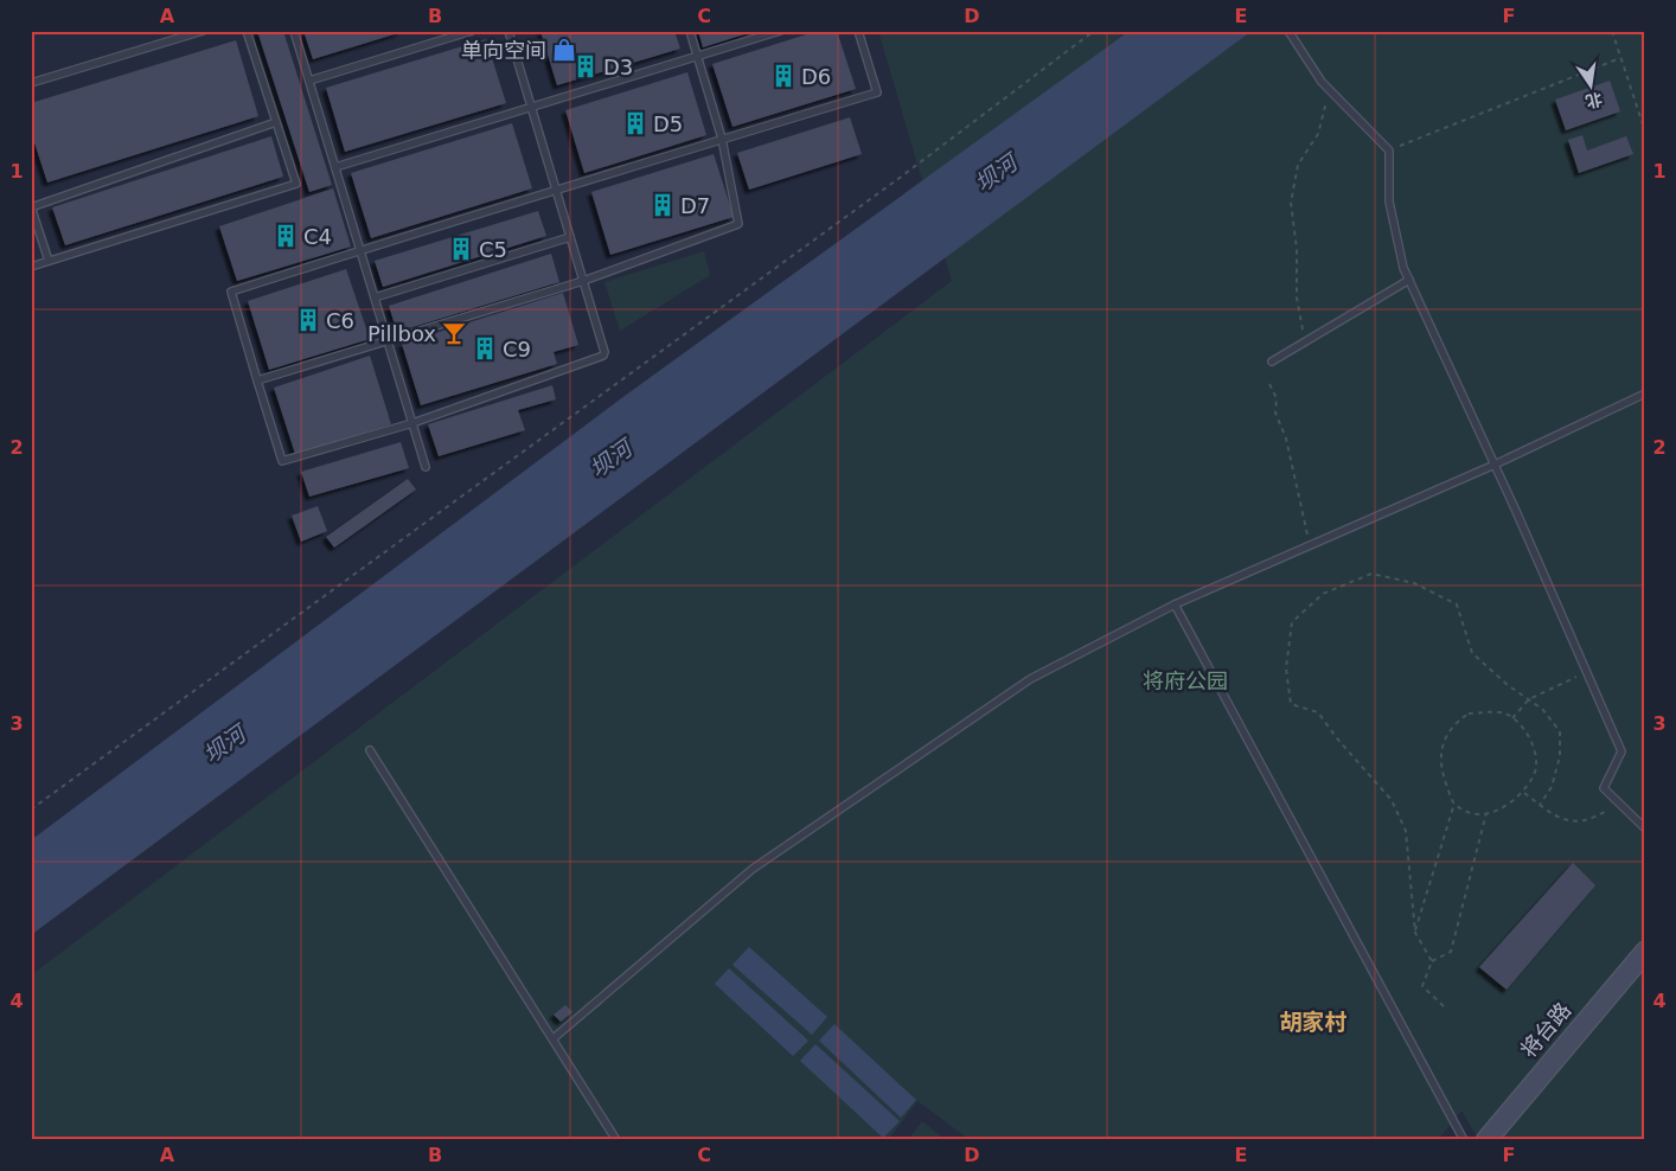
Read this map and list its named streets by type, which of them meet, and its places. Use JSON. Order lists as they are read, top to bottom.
{
  "streets": {
    "main road": ["将台路"]
  },
  "districts": ["胡家村"],
  "water": ["坝河"],
  "parks": ["将府公园"],
  "places": {
    "shop": ["单向空间"],
    "building": [
      "D3",
      "D6",
      "D5",
      "D7",
      "C4",
      "C5",
      "C6",
      "C9"
    ],
    "bar": ["Pillbox"]
  },
  "north": "bottom",
  "grid": {
    "columns": [
      "A",
      "B",
      "C",
      "D",
      "E",
      "F"
    ],
    "rows": [
      "1",
      "2",
      "3",
      "4"
    ]
  }
}
